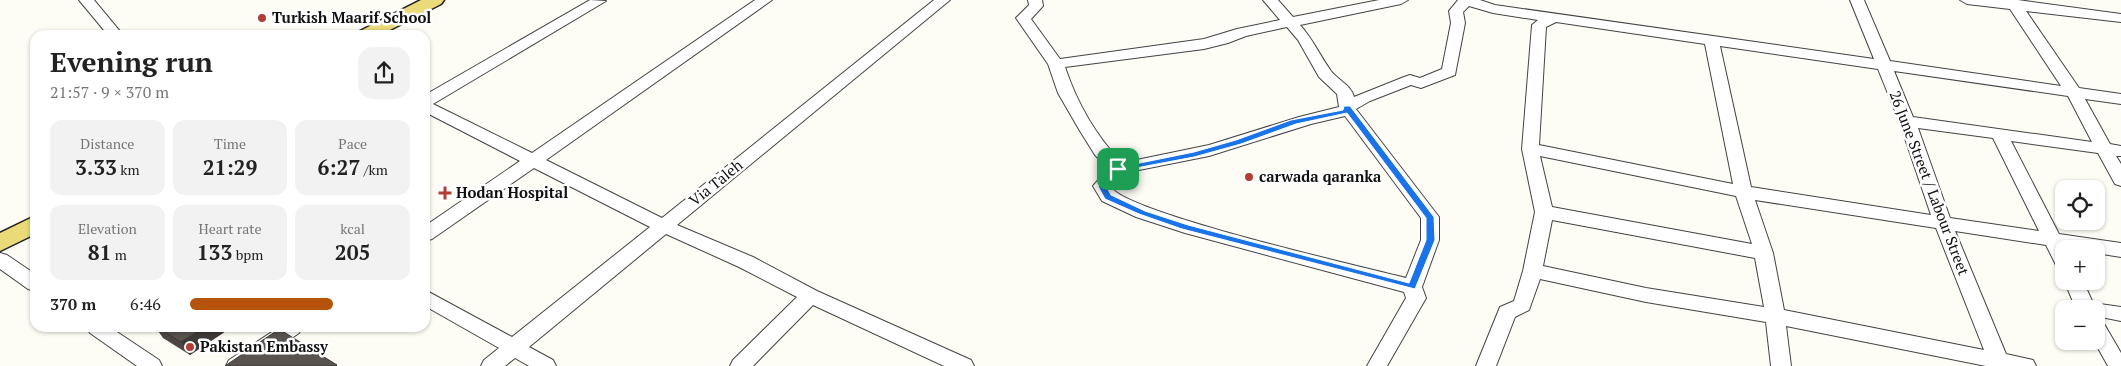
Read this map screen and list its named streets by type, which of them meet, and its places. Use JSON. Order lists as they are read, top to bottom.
{
  "streets": {
    "street": ["Via Taleh", "26 June Street / Labour Street"]
  },
  "places": {
    "other": ["Turkish Maarif School", "carwada qaranka", "Pakistan Embassy"],
    "health": ["Hodan Hospital"]
  },
  "page": {
    "heading": ["Evening run", "21:57 · 9 × 370 m"],
    "stats": [
      ["Distance", "3.33 km"],
      ["Time", "21:29"],
      ["Pace", "6:27 /km"],
      ["Elevation", "81 m"],
      ["Heart rate", "133 bpm"],
      ["kcal", "205"]
    ],
    "map_buttons": ["+", "−"],
    "list": [
      {
        "name": "370 m",
        "note": "6:46"
      }
    ]
  }
}
